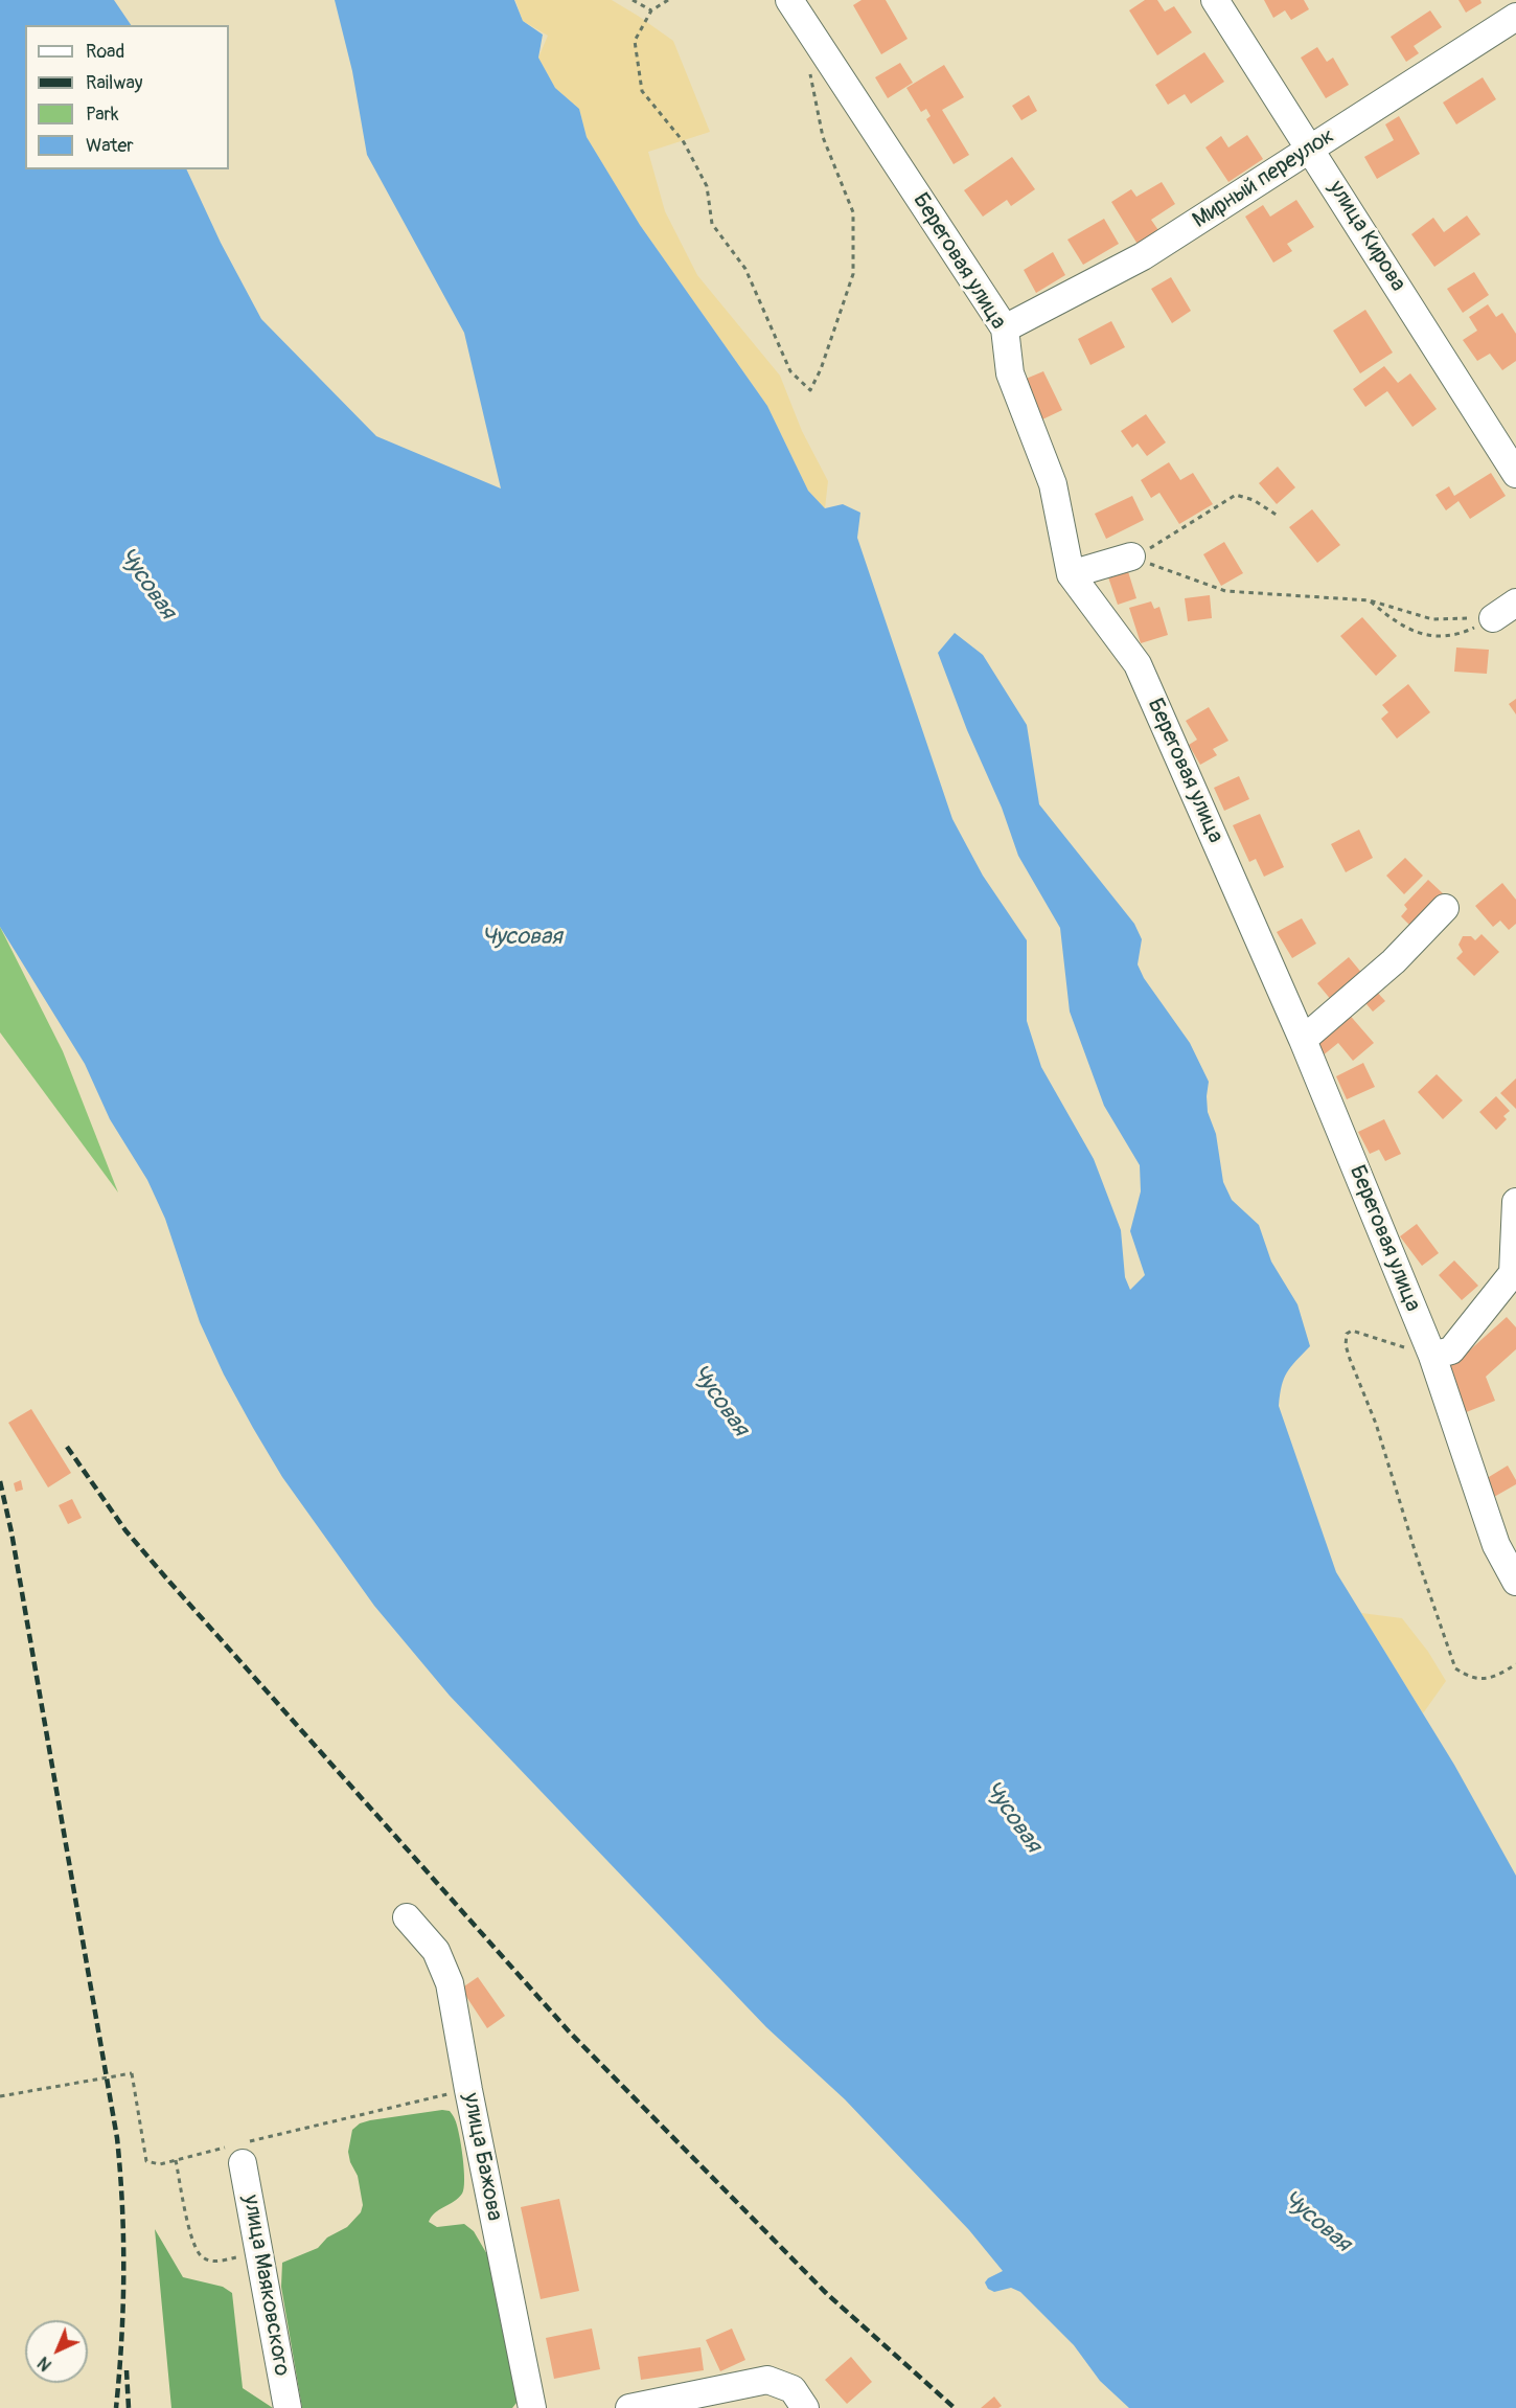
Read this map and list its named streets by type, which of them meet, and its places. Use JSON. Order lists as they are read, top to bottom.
{
  "streets": {
    "street": [
      "Мирный переулок",
      "улица Кирова",
      "Береговая улица",
      "улица Бажова",
      "улица Маяковского"
    ]
  },
  "crossings": [
    ["Мирный переулок", "улица Кирова"],
    ["Мирный переулок", "Береговая улица"]
  ],
  "water": ["Чусовая"],
  "legend": [
    "Road",
    "Railway",
    "Park",
    "Water"
  ],
  "north": "bottom left"
}
